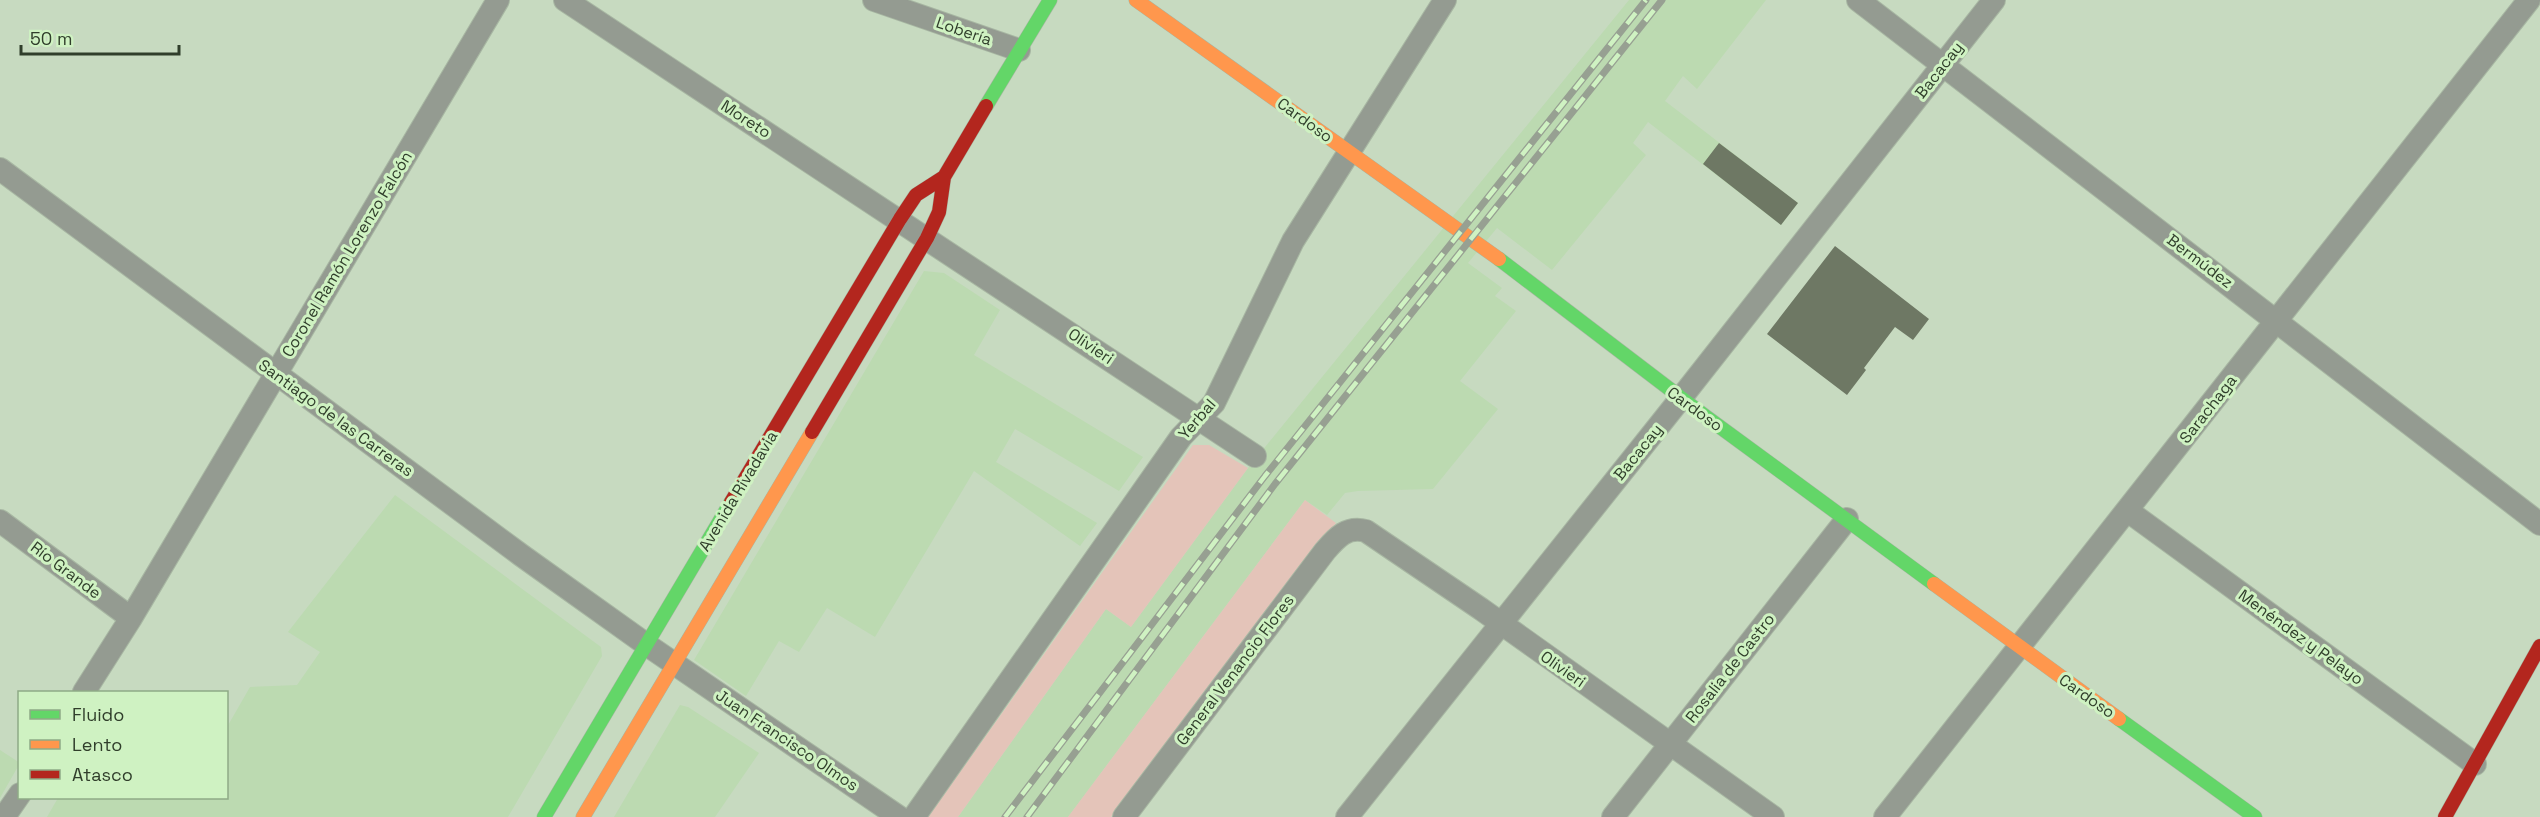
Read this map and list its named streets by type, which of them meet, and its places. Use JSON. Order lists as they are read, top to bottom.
{
  "streets": {
    "main road": ["Cardoso", "Avenida Rivadavia"],
    "street": [
      "Lobería",
      "Bacacay",
      "Moreto",
      "Coronel Ramón Lorenzo Falcón",
      "Bermúdez",
      "Olivieri",
      "Sarachaga",
      "Santiago de las Carreras",
      "Yerbal",
      "Río Grande",
      "Menéndez y Pelayo",
      "Rosalia de Castro",
      "General Venancio Flores",
      "Juan Francisco Olmos"
    ]
  },
  "crossings": [
    ["Lobería", "Avenida Rivadavia"],
    ["Bacacay", "Cardoso"],
    ["Bacacay", "Bermúdez"],
    ["Bacacay", "Olivieri"],
    ["Moreto", "Olivieri"],
    ["Moreto", "Avenida Rivadavia"],
    ["Cardoso", "Sarachaga"],
    ["Cardoso", "Yerbal"],
    ["Cardoso", "Rosalia de Castro"],
    ["Coronel Ramón Lorenzo Falcón", "Santiago de las Carreras"],
    ["Coronel Ramón Lorenzo Falcón", "Río Grande"],
    ["Bermúdez", "Sarachaga"],
    ["Olivieri", "Yerbal"],
    ["Olivieri", "Avenida Rivadavia"],
    ["Olivieri", "Rosalia de Castro"],
    ["Olivieri", "General Venancio Flores"],
    ["Sarachaga", "Menéndez y Pelayo"],
    ["Santiago de las Carreras", "Avenida Rivadavia"],
    ["Santiago de las Carreras", "Juan Francisco Olmos"],
    ["Avenida Rivadavia", "Juan Francisco Olmos"]
  ],
  "legend": ["Fluido", "Lento", "Atasco"],
  "scale_bar": "50 m"
}
